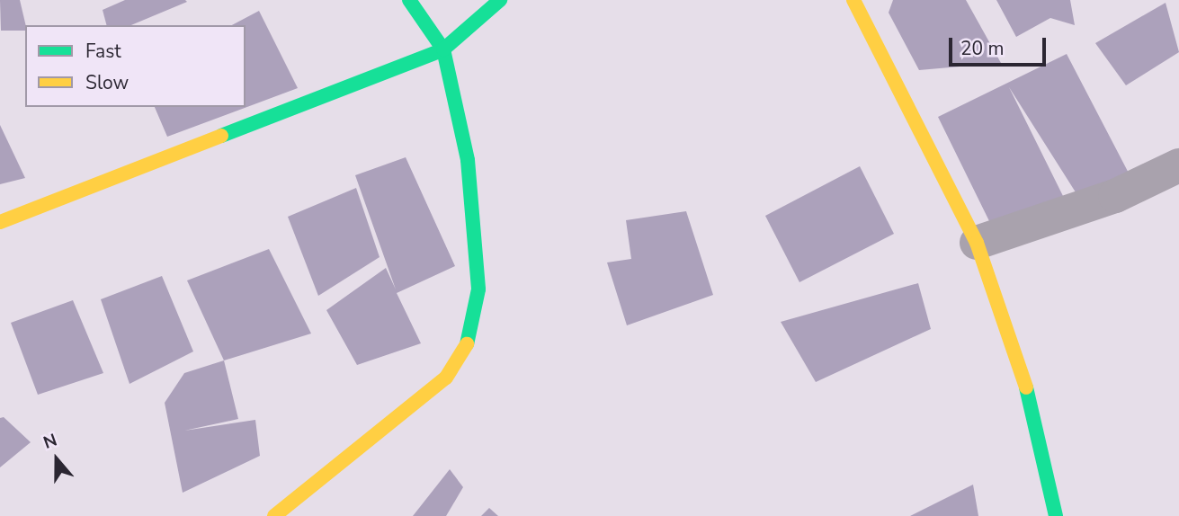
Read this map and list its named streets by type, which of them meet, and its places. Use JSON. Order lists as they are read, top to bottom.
{
  "legend": ["Fast", "Slow"],
  "scale_bar": "20 m",
  "north": "top"
}
